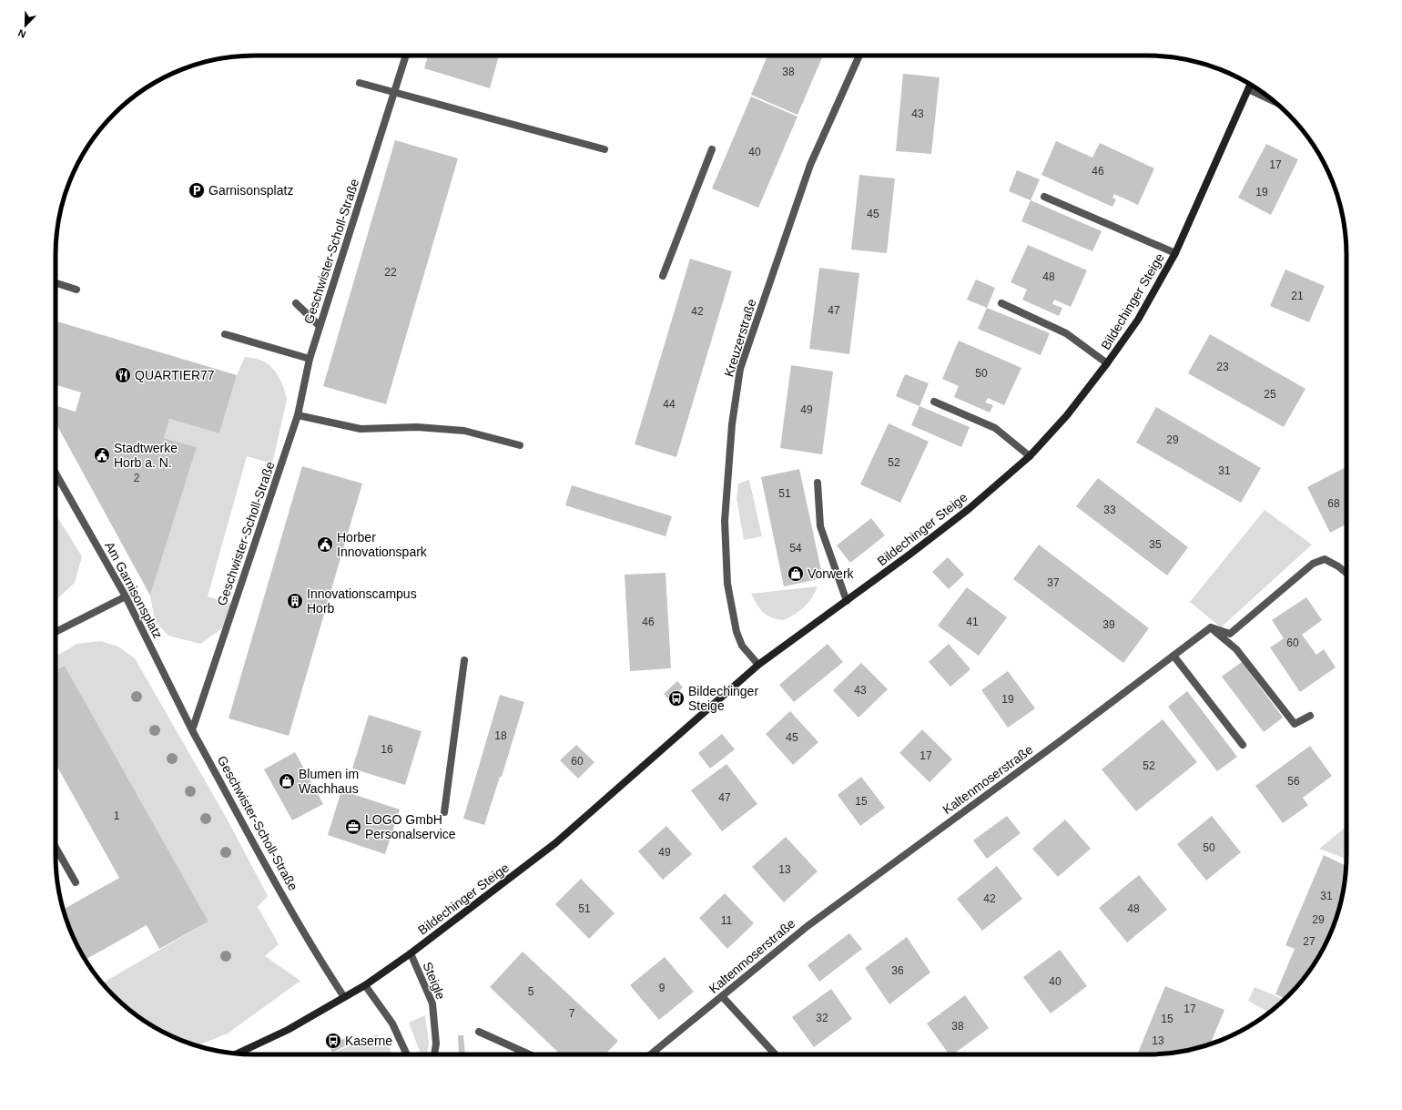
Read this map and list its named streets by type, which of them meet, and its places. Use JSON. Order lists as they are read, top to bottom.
{
  "streets": {
    "street": [
      "Geschwister-Scholl-Straße",
      "Bildechinger Steige",
      "Kreuzerstraße",
      "Am Garnisonsplatz",
      "Kaltenmoserstraße",
      "Steigle"
    ]
  },
  "crossings": [
    ["Geschwister-Scholl-Straße", "Bildechinger Steige"],
    ["Geschwister-Scholl-Straße", "Am Garnisonsplatz"],
    ["Bildechinger Steige", "Kreuzerstraße"],
    ["Bildechinger Steige", "Steigle"]
  ],
  "places": {
    "parking": ["Garnisonsplatz"],
    "restaurant": ["QUARTIER77"],
    "public building": ["Stadtwerke Horb a. N.", "Horber Innovationspark"],
    "shop": ["Vorwerk", "Blumen im Wachhaus"],
    "building": ["Innovationscampus Horb"],
    "bus stop": ["Bildechinger Steige", "Kaserne"],
    "office": ["LOGO GmbH Personalservice"]
  },
  "house_numbers": [
    "38",
    "43",
    "40",
    "17",
    "46",
    "19",
    "45",
    "22",
    "48",
    "21",
    "47",
    "42",
    "23",
    "50",
    "25",
    "44",
    "49",
    "29",
    "52",
    "31",
    "2",
    "51",
    "68",
    "33",
    "35",
    "54",
    "37",
    "46",
    "41",
    "39",
    "60",
    "43",
    "19",
    "18",
    "45",
    "16",
    "17",
    "60",
    "52",
    "56",
    "47",
    "15",
    "1",
    "50",
    "49",
    "13",
    "31",
    "42",
    "51",
    "48",
    "29",
    "11",
    "27",
    "36",
    "40",
    "9",
    "5",
    "17",
    "7",
    "32",
    "15",
    "38",
    "13"
  ],
  "north": "bottom left"
}
